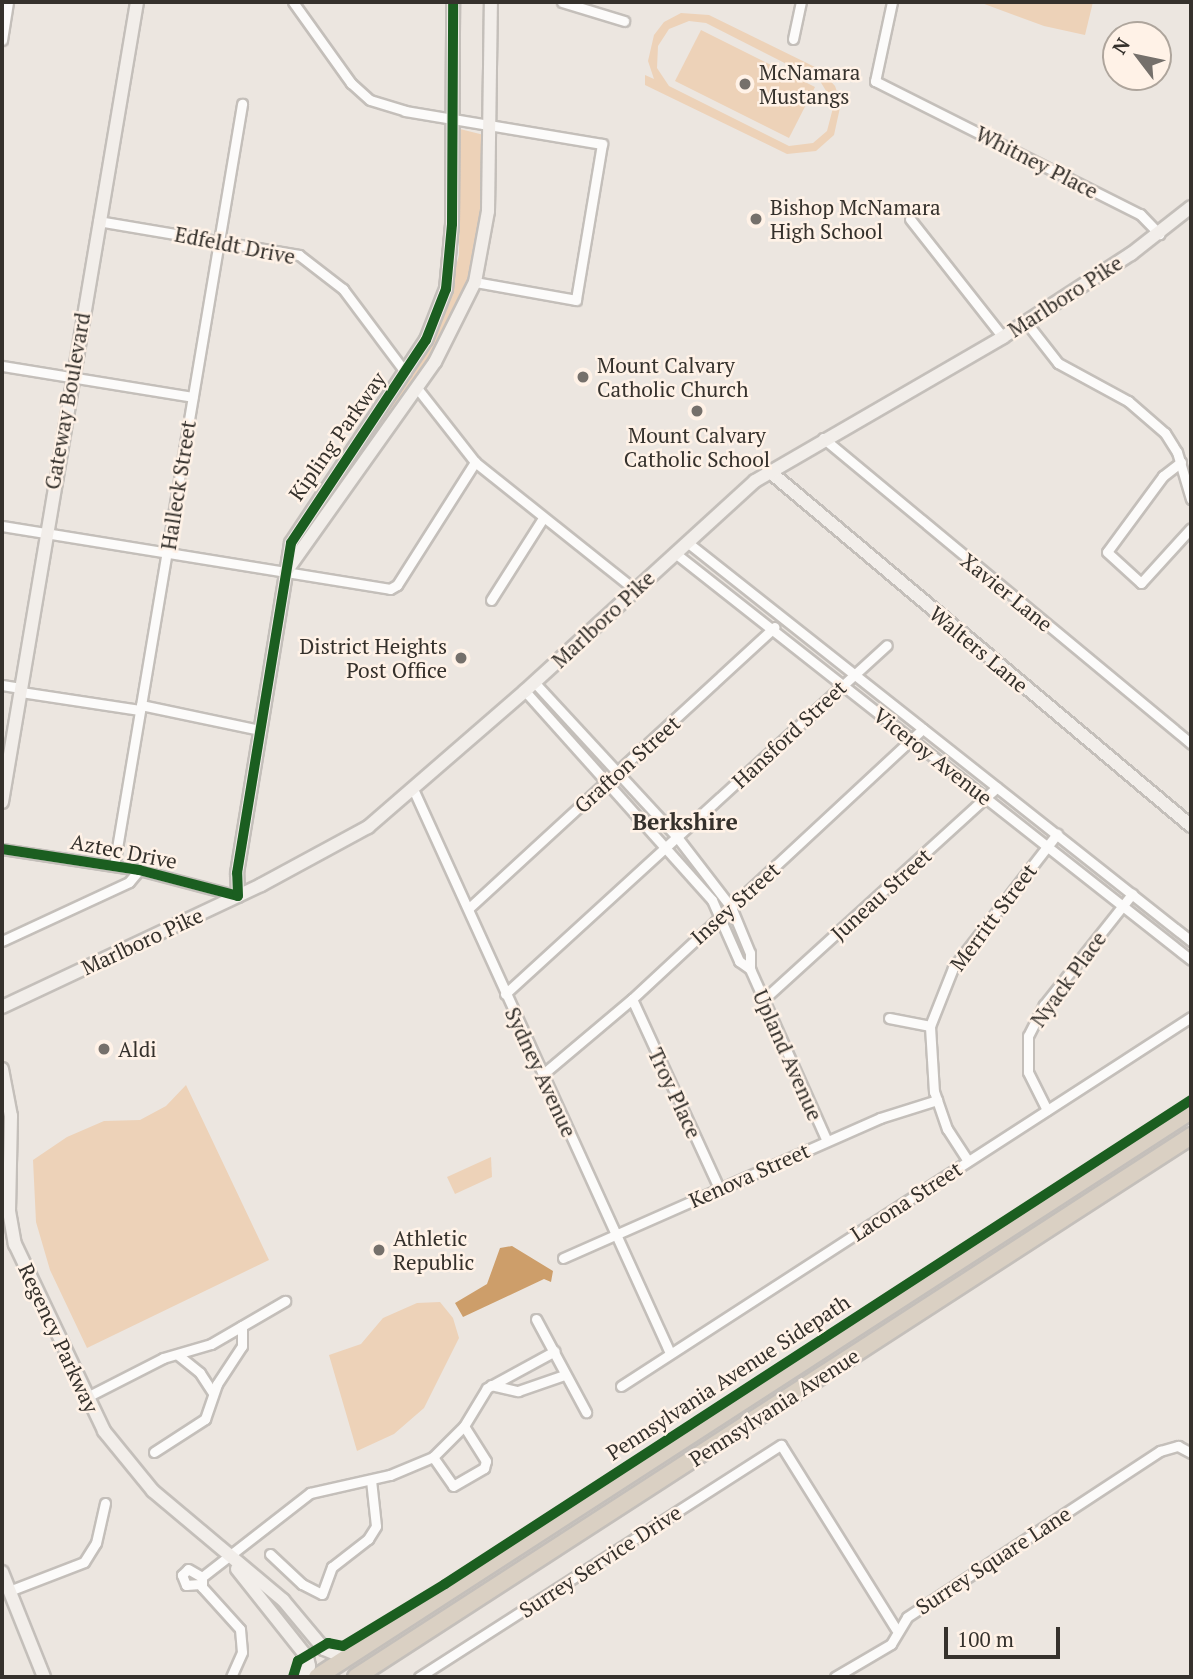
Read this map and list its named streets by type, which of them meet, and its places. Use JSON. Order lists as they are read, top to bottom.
{
  "streets": {
    "highway": ["Pennsylvania Avenue"],
    "street": [
      "Whitney Place",
      "Edfeldt Drive",
      "Marlboro Pike",
      "Gateway Boulevard",
      "Kipling Parkway",
      "Halleck Street",
      "Xavier Lane",
      "Walters Lane",
      "Hansford Street",
      "Viceroy Avenue",
      "Grafton Street",
      "Aztec Drive",
      "Juneau Street",
      "Insey Street",
      "Merritt Street",
      "Nyack Place",
      "Upland Avenue",
      "Sydney Avenue",
      "Troy Place",
      "Kenova Street",
      "Lacona Street",
      "Regency Parkway",
      "Surrey Square Lane",
      "Surrey Service Drive"
    ],
    "cycle path": ["Pennsylvania Avenue Sidepath"]
  },
  "crossings": [
    ["Whitney Place", "Marlboro Pike"],
    ["Edfeldt Drive", "Gateway Boulevard"],
    ["Edfeldt Drive", "Kipling Parkway"],
    ["Edfeldt Drive", "Halleck Street"],
    ["Marlboro Pike", "Kipling Parkway"],
    ["Marlboro Pike", "Xavier Lane"],
    ["Marlboro Pike", "Walters Lane"],
    ["Marlboro Pike", "Viceroy Avenue"],
    ["Marlboro Pike", "Aztec Drive"],
    ["Marlboro Pike", "Upland Avenue"],
    ["Marlboro Pike", "Sydney Avenue"],
    ["Kipling Parkway", "Aztec Drive"],
    ["Halleck Street", "Aztec Drive"],
    ["Hansford Street", "Viceroy Avenue"],
    ["Hansford Street", "Upland Avenue"],
    ["Hansford Street", "Sydney Avenue"],
    ["Viceroy Avenue", "Grafton Street"],
    ["Viceroy Avenue", "Juneau Street"],
    ["Viceroy Avenue", "Insey Street"],
    ["Viceroy Avenue", "Merritt Street"],
    ["Viceroy Avenue", "Nyack Place"],
    ["Grafton Street", "Upland Avenue"],
    ["Grafton Street", "Sydney Avenue"],
    ["Juneau Street", "Upland Avenue"],
    ["Insey Street", "Upland Avenue"],
    ["Insey Street", "Sydney Avenue"],
    ["Insey Street", "Troy Place"],
    ["Merritt Street", "Kenova Street"],
    ["Merritt Street", "Lacona Street"],
    ["Nyack Place", "Lacona Street"],
    ["Upland Avenue", "Kenova Street"],
    ["Sydney Avenue", "Kenova Street"],
    ["Sydney Avenue", "Lacona Street"],
    ["Troy Place", "Kenova Street"],
    ["Regency Parkway", "Pennsylvania Avenue"],
    ["Surrey Square Lane", "Surrey Service Drive"]
  ],
  "districts": ["Berkshire"],
  "places": [
    "McNamara Mustangs",
    "Bishop McNamara High School",
    "Mount Calvary Catholic Church",
    "Mount Calvary Catholic School",
    "District Heights Post Office",
    "Aldi",
    "Athletic Republic"
  ],
  "scale_bar": "100 m",
  "north": "top left"
}
